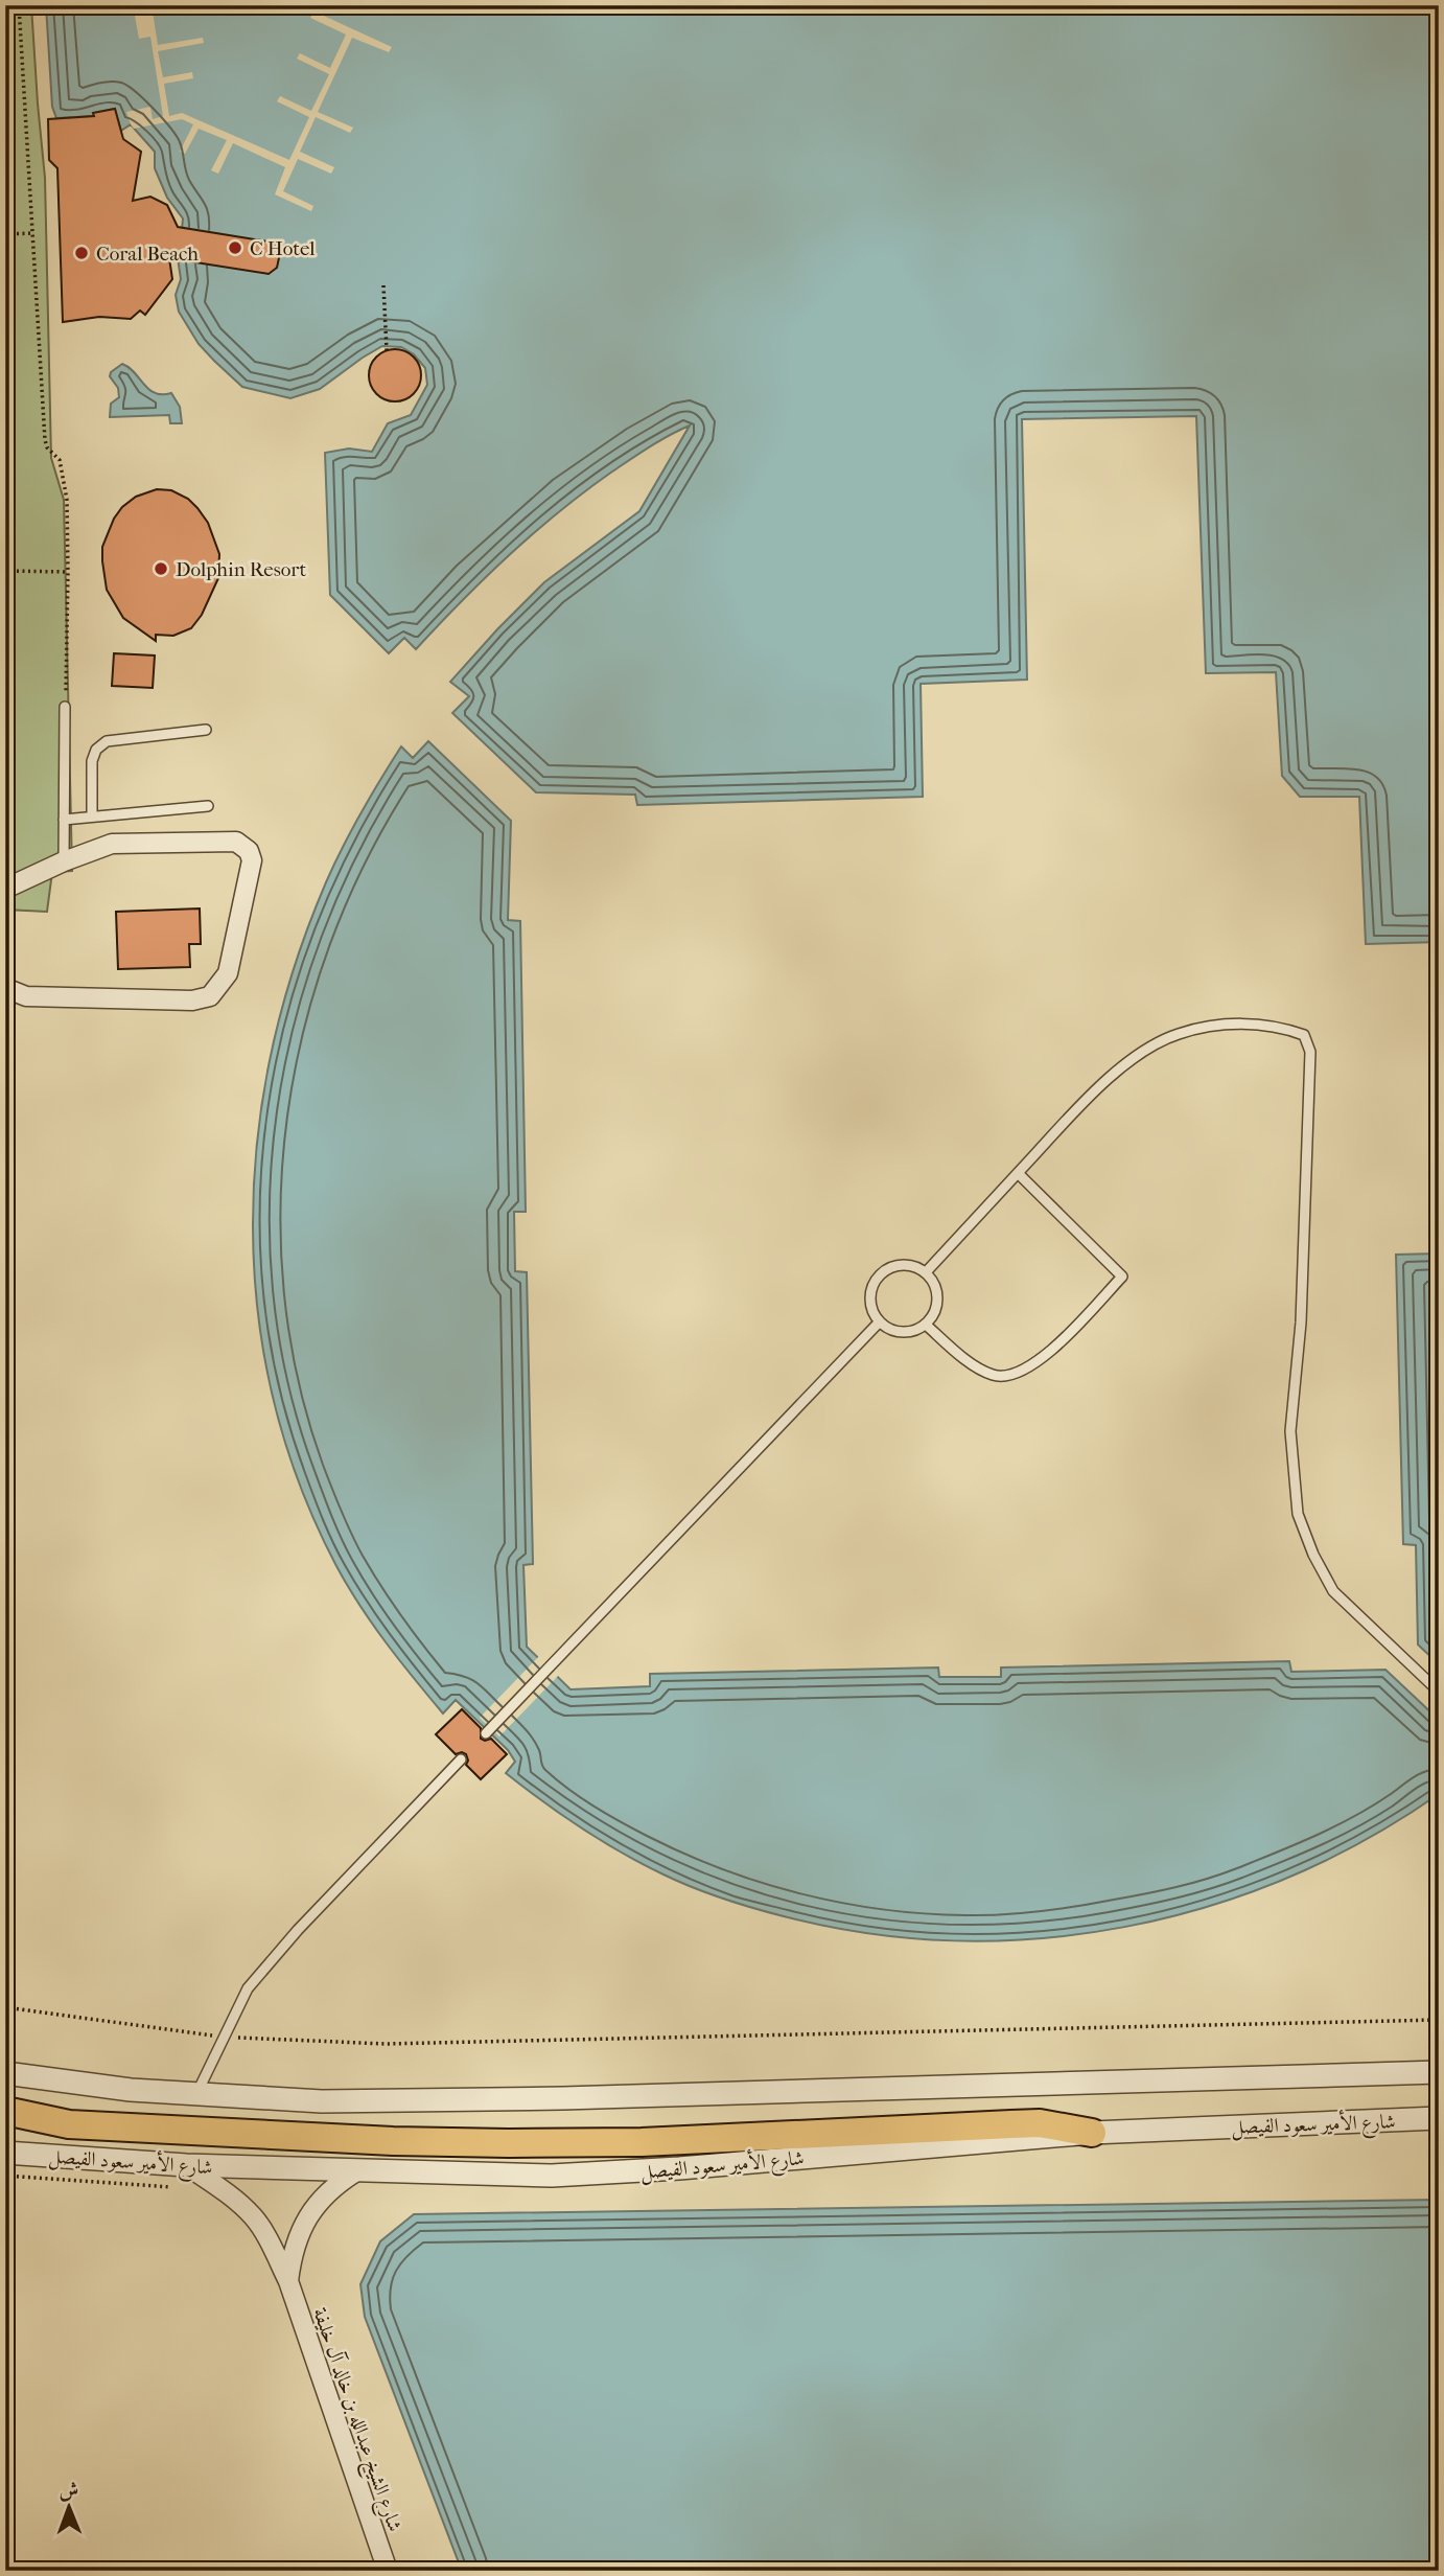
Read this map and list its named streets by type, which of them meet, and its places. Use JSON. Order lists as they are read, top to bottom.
{
  "streets": {
    "street": ["شارع الأمير سعود الفيصل", "شارع الشيخ عبدالله بن خالد آل خليفة"]
  },
  "crossings": [
    ["شارع الأمير سعود الفيصل", "شارع الشيخ عبدالله بن خالد آل خليفة"]
  ],
  "places": ["C Hotel", "Coral Beach", "Dolphin Resort"],
  "north": "top"
}
